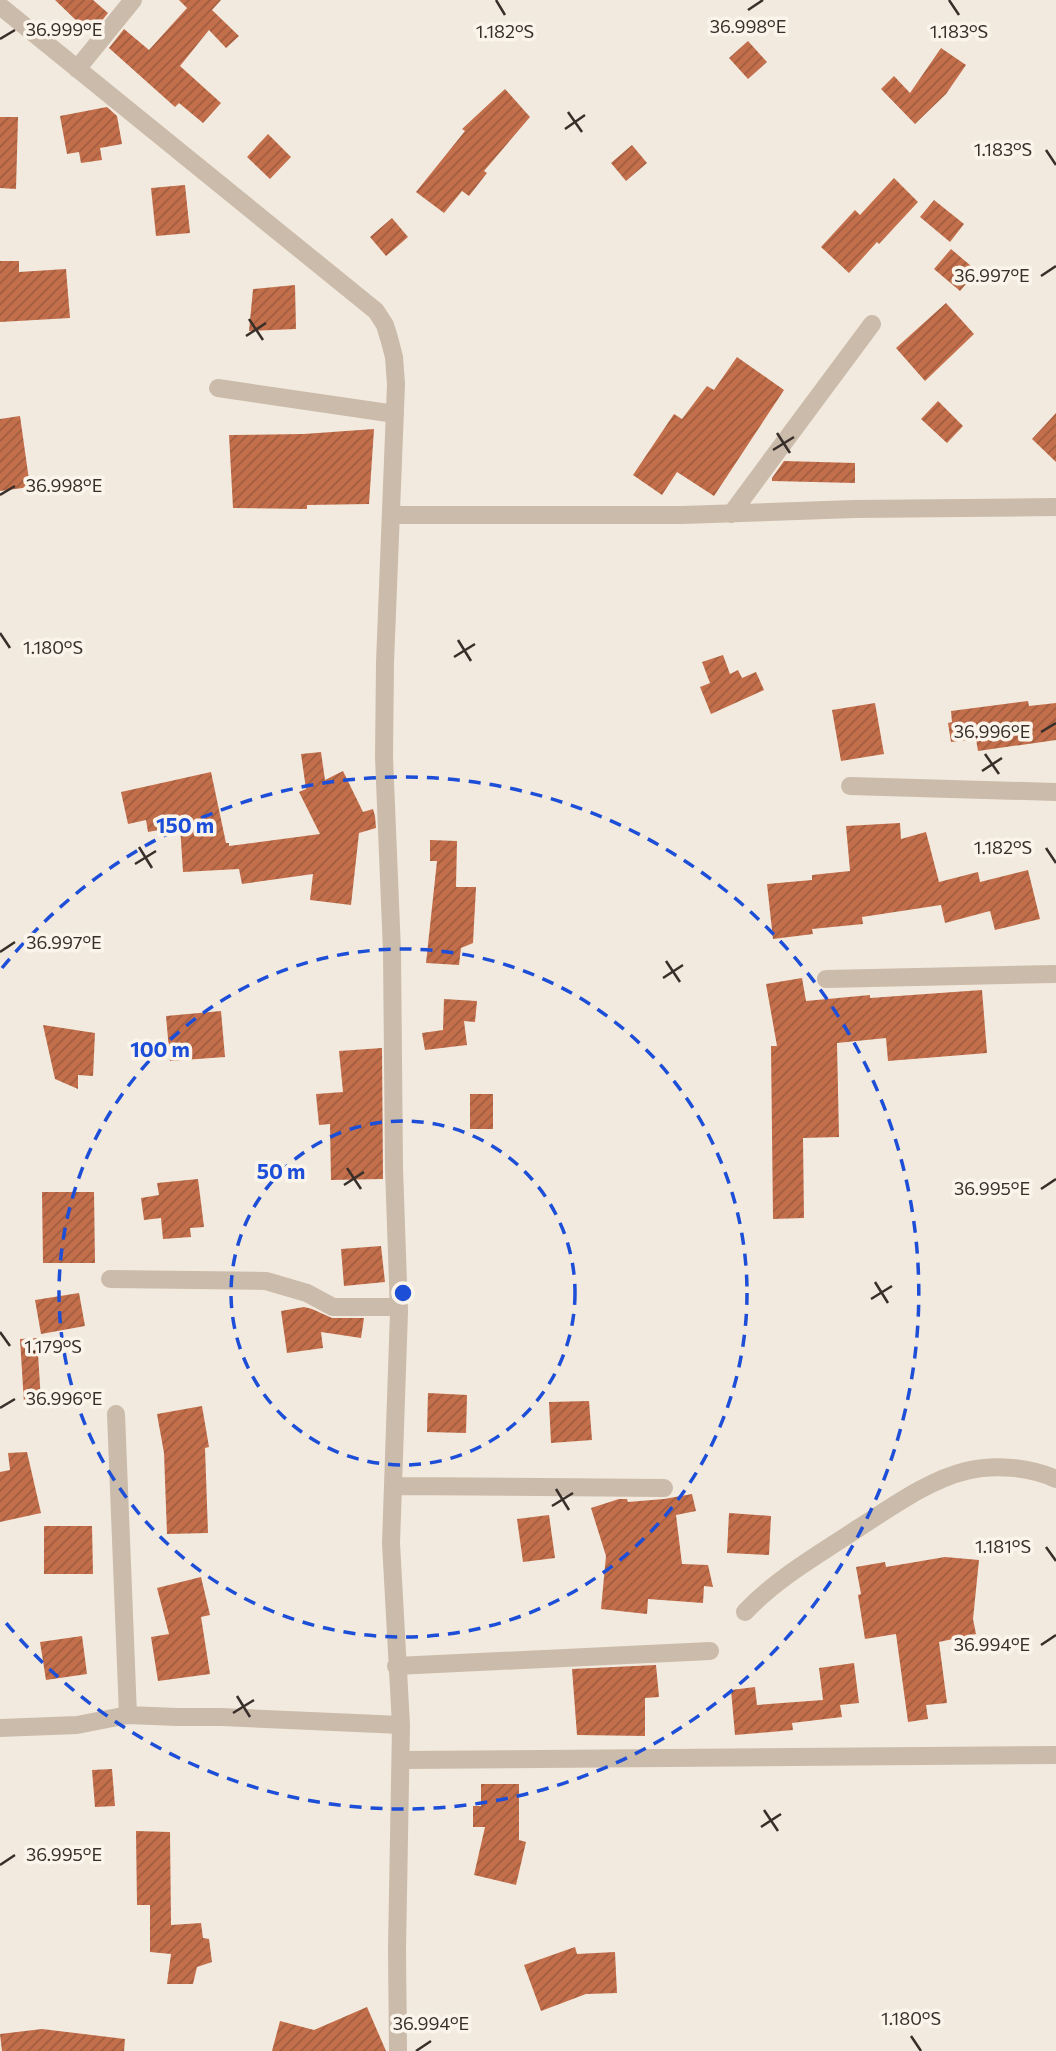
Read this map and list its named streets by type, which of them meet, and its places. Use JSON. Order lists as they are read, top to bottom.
{
  "coordinates": [
    "36.998°E",
    "36.999°E",
    "1.182°S",
    "1.183°S",
    "36.997°E",
    "1.180°S",
    "36.996°E",
    "36.995°E",
    "1.179°S",
    "1.181°S",
    "36.994°E"
  ],
  "rings": ["150 m", "100 m", "50 m"]
}
